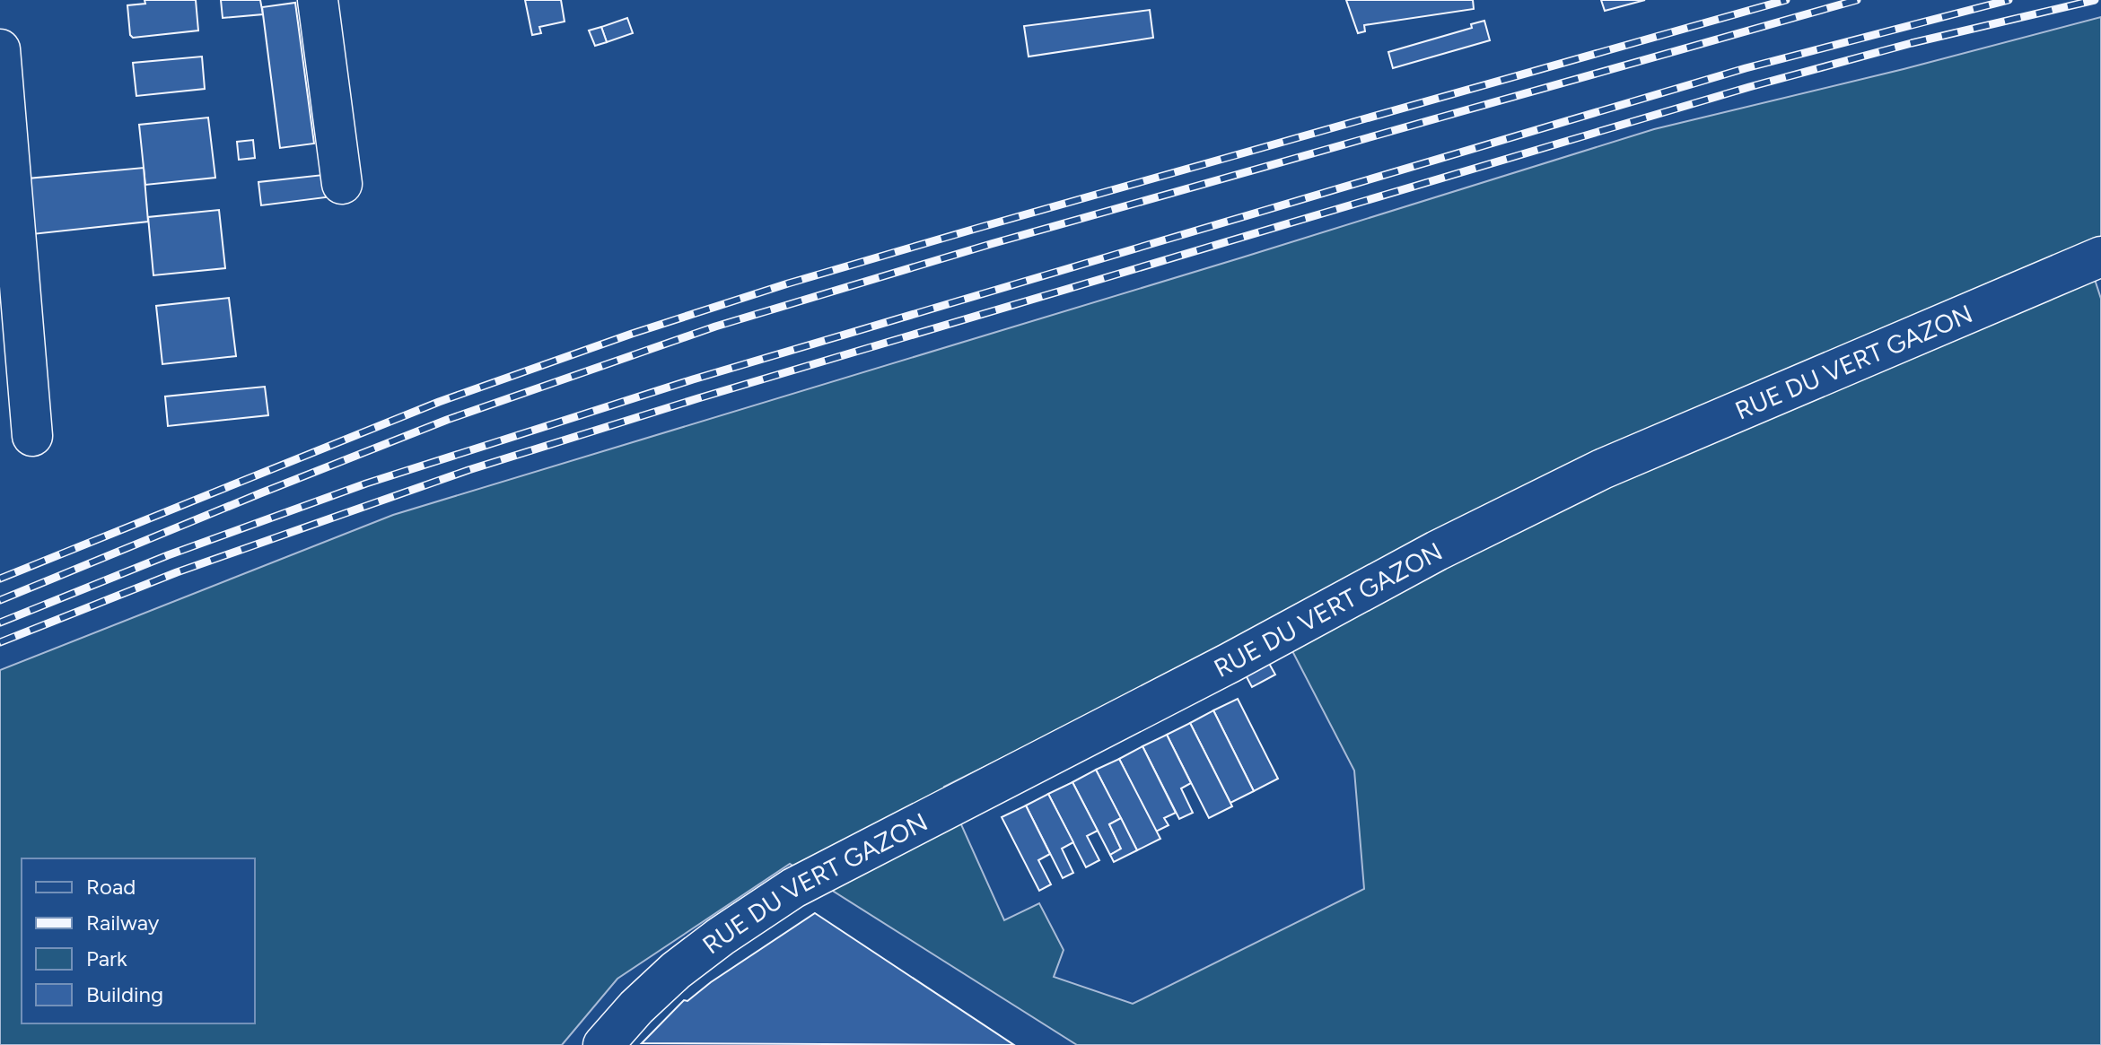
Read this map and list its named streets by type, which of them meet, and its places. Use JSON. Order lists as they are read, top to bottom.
{
  "streets": {
    "street": ["RUE DU VERT GAZON"]
  },
  "legend": [
    "Road",
    "Railway",
    "Park",
    "Building"
  ]
}
